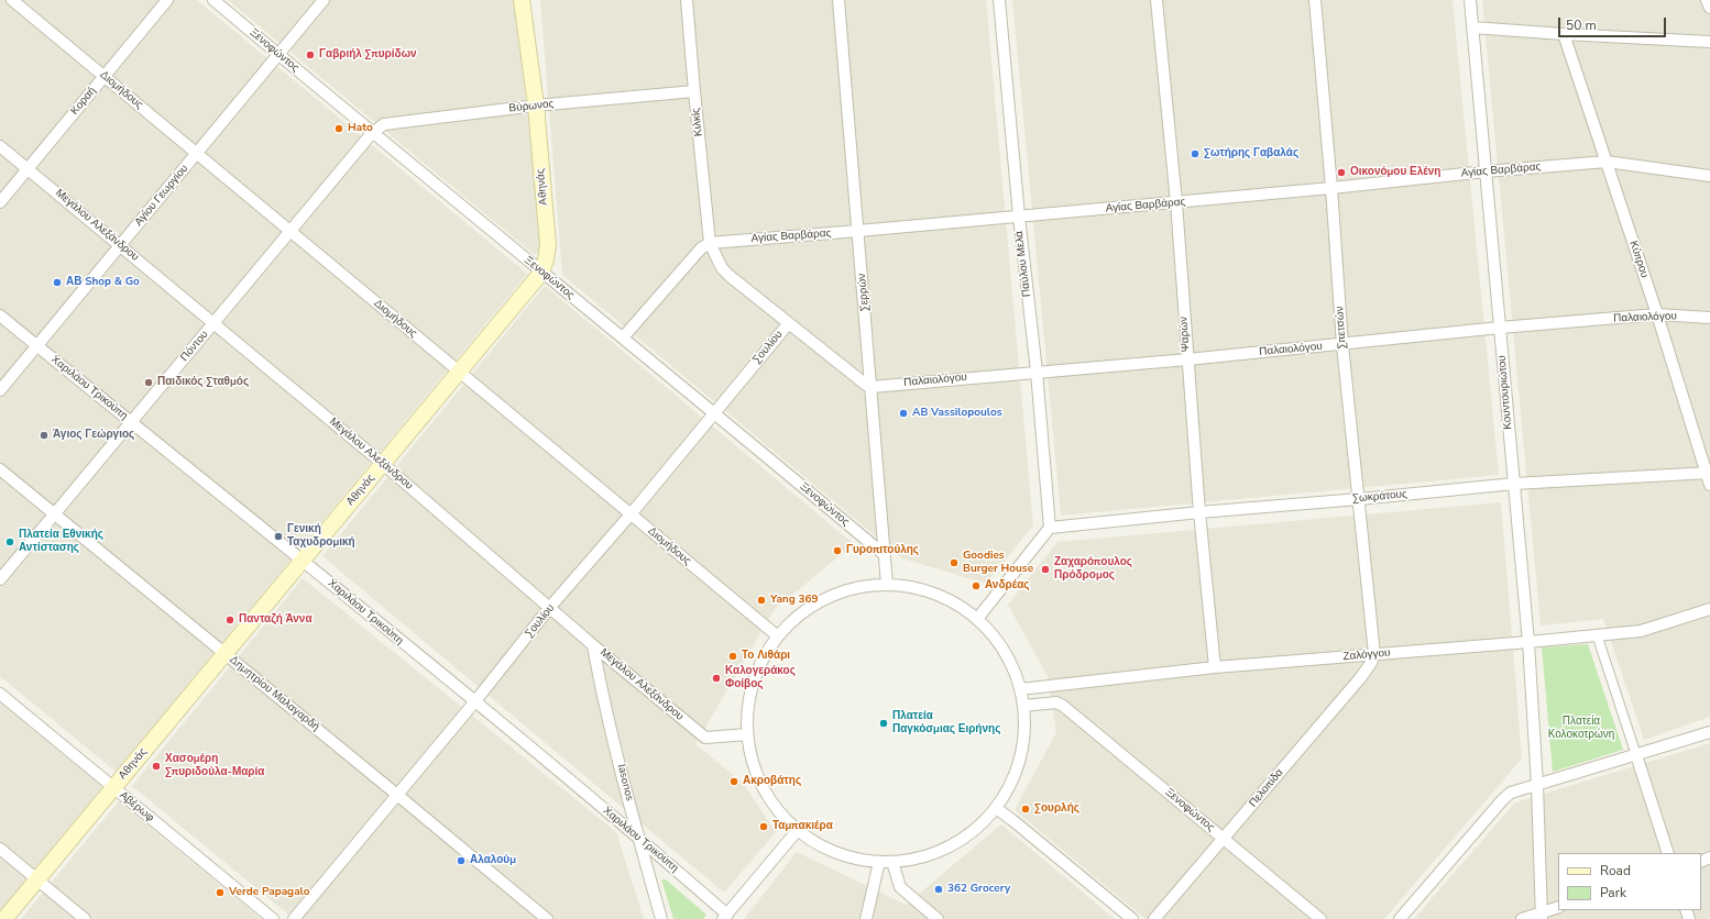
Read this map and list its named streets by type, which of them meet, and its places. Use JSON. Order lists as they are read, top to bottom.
{
  "streets": {
    "main road": ["Αθηνάς"],
    "street": [
      "Ξενοφώντος",
      "Διομήδους",
      "Κοραή",
      "Βύρωνος",
      "Κιλκίς",
      "Αγίας Βαρβάρας",
      "Αγίου Γεωργίου",
      "Μεγάλου Αλεξάνδρου",
      "Κύπρου",
      "Παύλου Μελά",
      "Σερρών",
      "Παλαιολόγου",
      "Σπετσών",
      "Ψαρών",
      "Πόντου",
      "Σουλίου",
      "Χαριλάου Τρικούπη",
      "Κουντουριώτου",
      "Σωκράτους",
      "Ζαλόγγου",
      "Δημητρίου Μαλαγαρδή",
      "Iasonos",
      "Πελοπίδα",
      "Αβέρωφ"
    ]
  },
  "crossings": [
    ["Ξενοφώντος", "Βύρωνος"],
    ["Ξενοφώντος", "Αθηνάς"],
    ["Ξενοφώντος", "Αγίου Γεωργίου"],
    ["Ξενοφώντος", "Σερρών"],
    ["Ξενοφώντος", "Πόντου"],
    ["Ξενοφώντος", "Σουλίου"],
    ["Ξενοφώντος", "Πελοπίδα"],
    ["Διομήδους", "Κοραή"],
    ["Διομήδους", "Αθηνάς"],
    ["Διομήδους", "Αγίου Γεωργίου"],
    ["Διομήδους", "Πόντου"],
    ["Διομήδους", "Σουλίου"],
    ["Κοραή", "Μεγάλου Αλεξάνδρου"],
    ["Βύρωνος", "Κιλκίς"],
    ["Βύρωνος", "Αθηνάς"],
    ["Βύρωνος", "Πόντου"],
    ["Κιλκίς", "Αγίας Βαρβάρας"],
    ["Κιλκίς", "Σερρών"],
    ["Κιλκίς", "Παλαιολόγου"],
    ["Κιλκίς", "Σουλίου"],
    ["Αγίας Βαρβάρας", "Κύπρου"],
    ["Αγίας Βαρβάρας", "Παύλου Μελά"],
    ["Αγίας Βαρβάρας", "Σερρών"],
    ["Αγίας Βαρβάρας", "Σπετσών"],
    ["Αγίας Βαρβάρας", "Ψαρών"],
    ["Αγίας Βαρβάρας", "Κουντουριώτου"],
    ["Αθηνάς", "Μεγάλου Αλεξάνδρου"],
    ["Αθηνάς", "Χαριλάου Τρικούπη"],
    ["Αθηνάς", "Δημητρίου Μαλαγαρδή"],
    ["Αθηνάς", "Αβέρωφ"],
    ["Αγίου Γεωργίου", "Μεγάλου Αλεξάνδρου"],
    ["Αγίου Γεωργίου", "Χαριλάου Τρικούπη"],
    ["Μεγάλου Αλεξάνδρου", "Πόντου"],
    ["Μεγάλου Αλεξάνδρου", "Σουλίου"],
    ["Μεγάλου Αλεξάνδρου", "Iasonos"],
    ["Κύπρου", "Παλαιολόγου"],
    ["Κύπρου", "Σωκράτους"],
    ["Παύλου Μελά", "Παλαιολόγου"],
    ["Παύλου Μελά", "Σωκράτους"],
    ["Σερρών", "Παλαιολόγου"],
    ["Παλαιολόγου", "Σπετσών"],
    ["Παλαιολόγου", "Ψαρών"],
    ["Παλαιολόγου", "Κουντουριώτου"],
    ["Σπετσών", "Σωκράτους"],
    ["Σπετσών", "Ζαλόγγου"],
    ["Σπετσών", "Πελοπίδα"],
    ["Ψαρών", "Σωκράτους"],
    ["Ψαρών", "Ζαλόγγου"],
    ["Πόντου", "Χαριλάου Τρικούπη"],
    ["Πόντου", "Δημητρίου Μαλαγαρδή"],
    ["Σουλίου", "Χαριλάου Τρικούπη"],
    ["Σουλίου", "Δημητρίου Μαλαγαρδή"],
    ["Χαριλάου Τρικούπη", "Iasonos"],
    ["Κουντουριώτου", "Σωκράτους"],
    ["Κουντουριώτου", "Ζαλόγγου"],
    ["Ζαλόγγου", "Πελοπίδα"]
  ],
  "parks": ["Πλατεία Κολοκοτρώνη"],
  "places": [
    "Γαβριήλ Σπυρίδων",
    "Hato",
    "Σωτήρης Γαβαλάς",
    "Οικονόμου Ελένη",
    "ΑΒ Shop & Go",
    "Παιδικός Σταθμός",
    "AB Vassilopoulos",
    "Άγιος Γεώργιος",
    "Γενική Ταχυδρομική",
    "Πλατεία Εθνικής Αντίστασης",
    "Γυροπιτούλης",
    "Goodies Burger House",
    "Ζαχαρόπουλος Πρόδρομος",
    "Ανδρέας",
    "Yang 369",
    "Πανταζή Άννα",
    "Το Λιθάρι",
    "Καλογεράκος Φοίβος",
    "Πλατεία Παγκόσμιας Ειρήνης",
    "Χασομέρη Σπυριδούλα-Μαρία",
    "Ακροβάτης",
    "Σουρλής",
    "Ταμπακιέρα",
    "Αλαλούμ",
    "362 Grocery",
    "Verde Papagalo"
  ],
  "legend": ["Road", "Park"],
  "scale_bar": "50 m"
}
